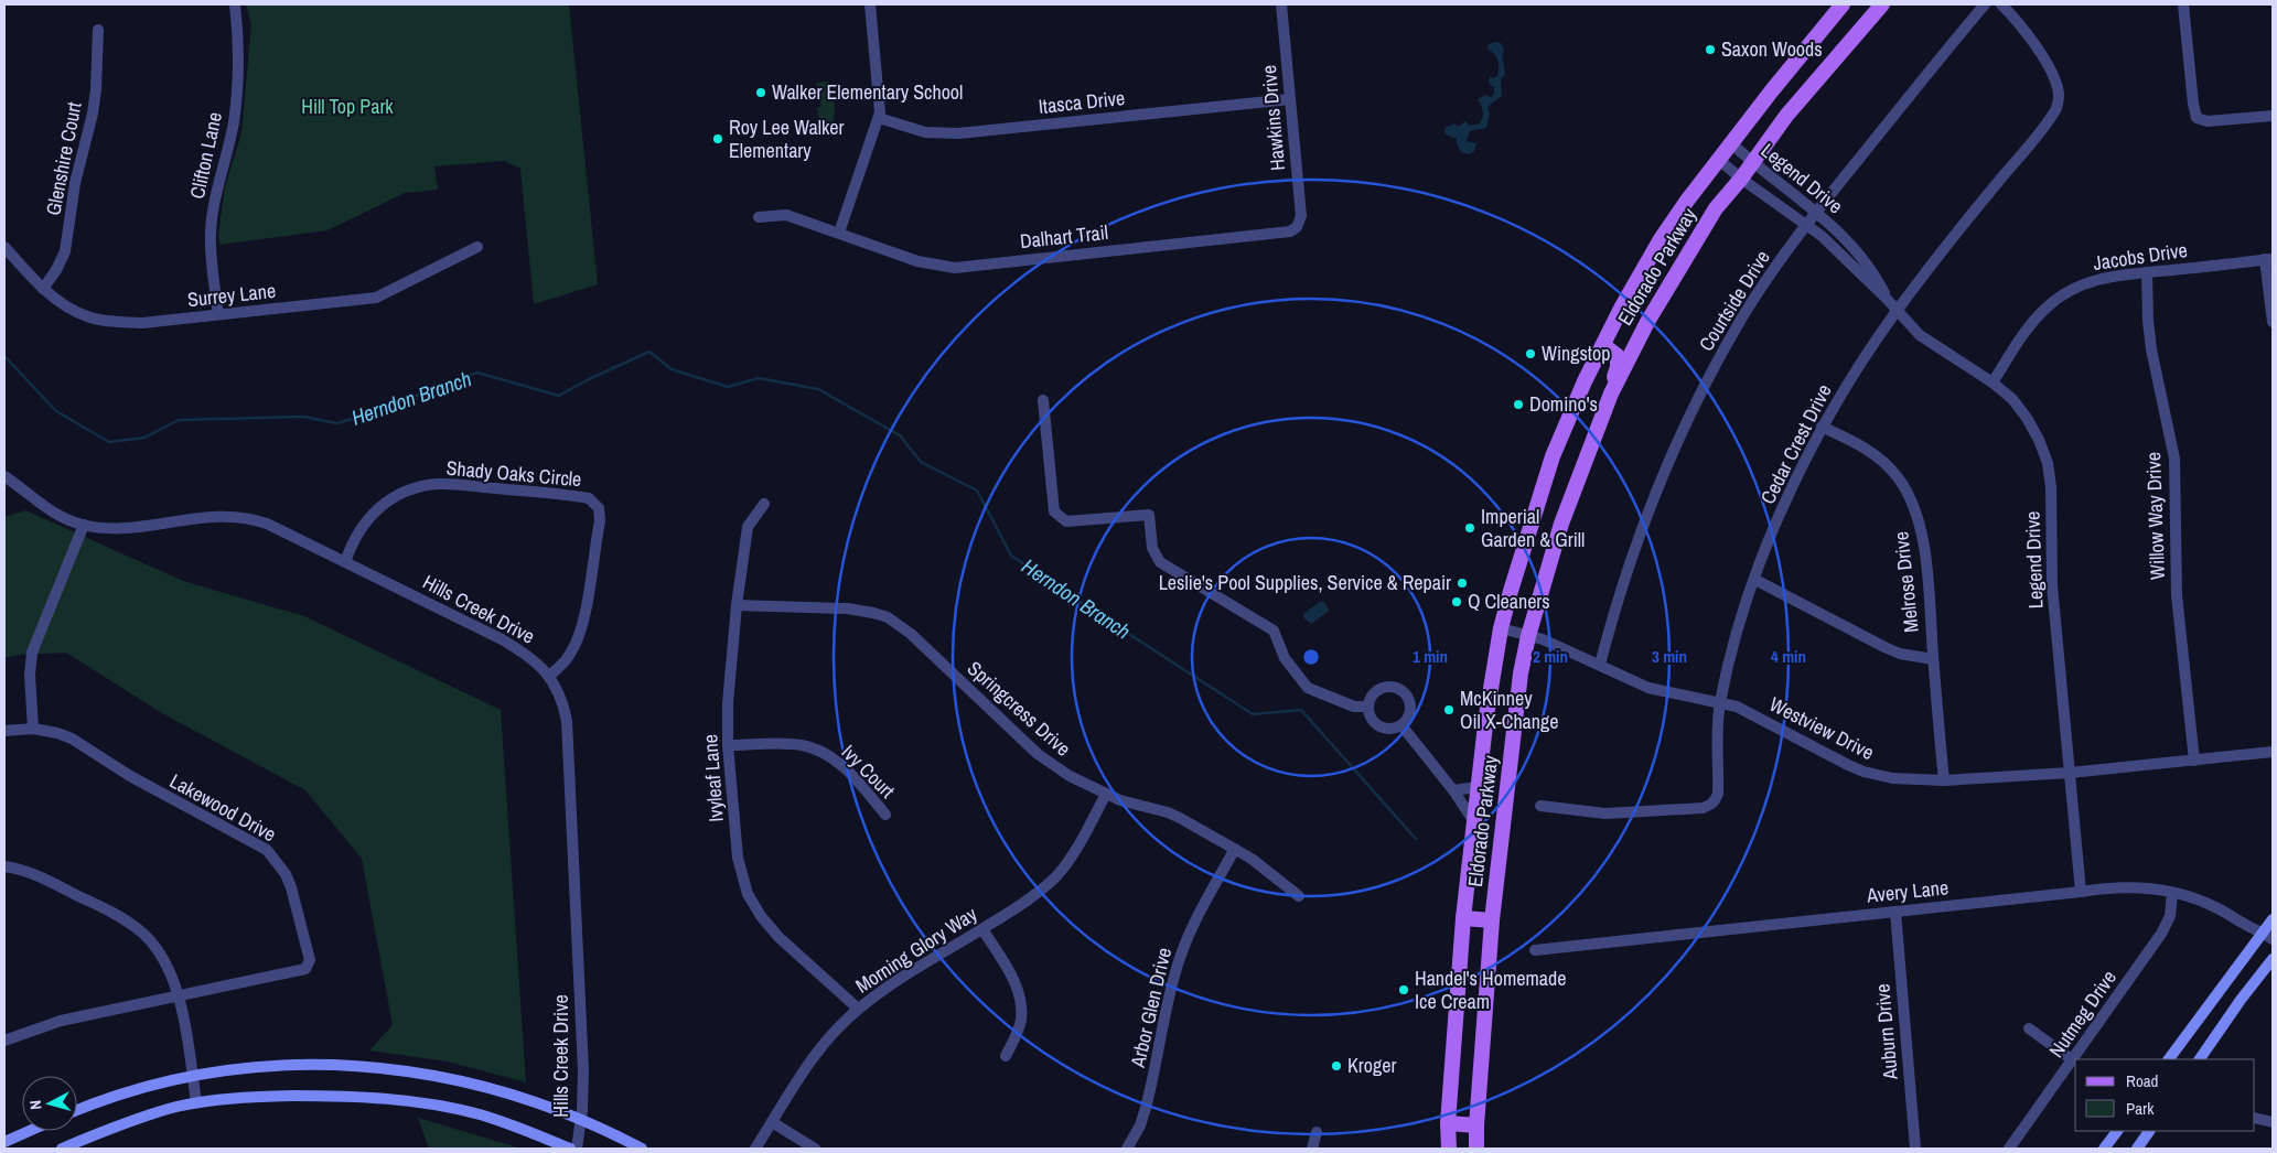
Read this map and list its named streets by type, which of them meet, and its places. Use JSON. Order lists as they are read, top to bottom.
{
  "streets": {
    "main road": ["Eldorado Parkway"],
    "street": [
      "Itasca Drive",
      "Hawkins Drive",
      "Clifton Lane",
      "Glenshire Court",
      "Legend Drive",
      "Dalhart Trail",
      "Jacobs Drive",
      "Surrey Lane",
      "Courtside Drive",
      "Cedar Crest Drive",
      "Shady Oaks Circle",
      "Willow Way Drive",
      "Melrose Drive",
      "Hills Creek Drive",
      "Springcress Drive",
      "Westview Drive",
      "Ivy Court",
      "Ivyleaf Lane",
      "Lakewood Drive",
      "Avery Lane",
      "Morning Glory Way",
      "Arbor Glen Drive",
      "Nutmeg Drive",
      "Auburn Drive"
    ]
  },
  "crossings": [
    ["Itasca Drive", "Hawkins Drive"],
    ["Hawkins Drive", "Dalhart Trail"],
    ["Clifton Lane", "Surrey Lane"],
    ["Glenshire Court", "Surrey Lane"],
    ["Legend Drive", "Jacobs Drive"],
    ["Legend Drive", "Eldorado Parkway"],
    ["Legend Drive", "Courtside Drive"],
    ["Legend Drive", "Cedar Crest Drive"],
    ["Legend Drive", "Westview Drive"],
    ["Legend Drive", "Avery Lane"],
    ["Jacobs Drive", "Willow Way Drive"],
    ["Eldorado Parkway", "Westview Drive"],
    ["Courtside Drive", "Westview Drive"],
    ["Cedar Crest Drive", "Melrose Drive"],
    ["Cedar Crest Drive", "Westview Drive"],
    ["Shady Oaks Circle", "Hills Creek Drive"],
    ["Willow Way Drive", "Westview Drive"],
    ["Melrose Drive", "Westview Drive"],
    ["Springcress Drive", "Ivyleaf Lane"],
    ["Springcress Drive", "Morning Glory Way"],
    ["Springcress Drive", "Arbor Glen Drive"],
    ["Ivy Court", "Ivyleaf Lane"],
    ["Ivyleaf Lane", "Morning Glory Way"],
    ["Avery Lane", "Nutmeg Drive"],
    ["Avery Lane", "Auburn Drive"]
  ],
  "water": ["Herndon Branch"],
  "parks": ["Hill Top Park"],
  "places": [
    "Saxon Woods",
    "Walker Elementary School",
    "Roy Lee Walker Elementary",
    "Wingstop",
    "Domino's",
    "Imperial Garden & Grill",
    "Leslie's Pool Supplies, Service & Repair",
    "Q Cleaners",
    "McKinney Oil X-Change",
    "Handel's Homemade Ice Cream",
    "Kroger"
  ],
  "legend": ["Road", "Park"],
  "north": "left",
  "rings": [
    "1 min",
    "2 min",
    "3 min",
    "4 min"
  ]
}
